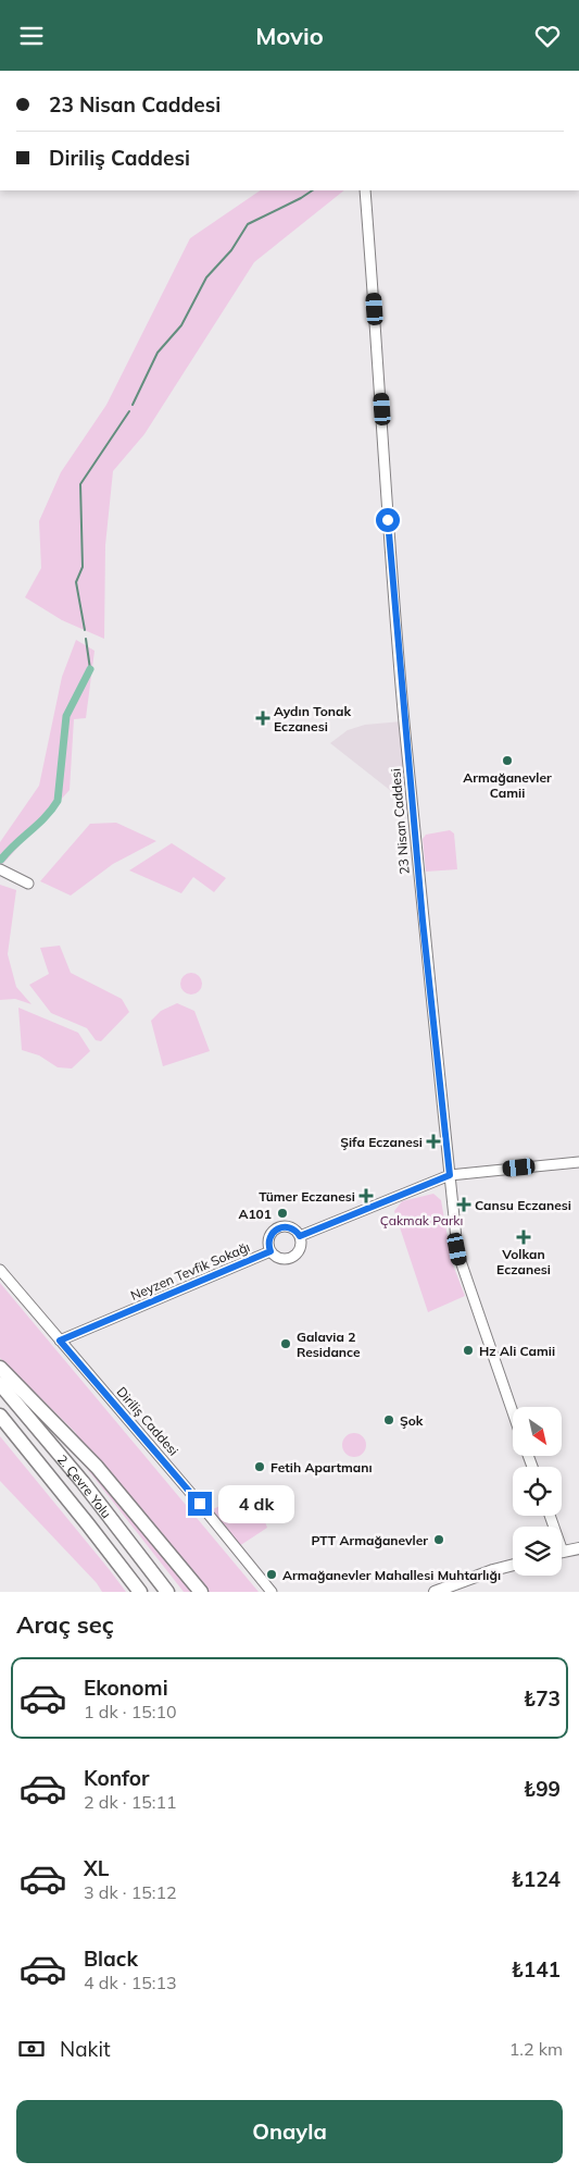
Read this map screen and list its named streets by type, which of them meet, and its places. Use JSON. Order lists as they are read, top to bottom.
{
  "streets": {
    "highway": ["2. Çevre Yolu"],
    "street": ["23 Nisan Caddesi", "Neyzen Tevfik Sokağı", "Diriliş Caddesi"]
  },
  "crossings": [
    ["Neyzen Tevfik Sokağı", "Diriliş Caddesi"]
  ],
  "parks": ["Çakmak Parkı"],
  "places": {
    "health": [
      "Aydın Tonak Eczanesi",
      "Şifa Eczanesi",
      "Tümer Eczanesi",
      "Cansu Eczanesi",
      "Volkan Eczanesi"
    ],
    "other": [
      "Armağanevler Camii",
      "A101",
      "Galavia 2 Residance",
      "Hz Ali Camii",
      "Şok",
      "Fetih Apartmanı",
      "PTT Armağanevler",
      "Armağanevler Mahallesi Muhtarlığı"
    ]
  },
  "north": "bottom right",
  "page": {
    "header": "Movio",
    "banner": ["23 Nisan Caddesi", "Diriliş Caddesi"],
    "bubble": "4 dk",
    "heading": "Araç seç",
    "list": [
      {
        "name": "Ekonomi",
        "note": "1 dk · 15:10",
        "value": "₺73"
      },
      {
        "name": "Konfor",
        "note": "2 dk · 15:11",
        "value": "₺99"
      },
      {
        "name": "XL",
        "note": "3 dk · 15:12",
        "value": "₺124"
      },
      {
        "name": "Black",
        "note": "4 dk · 15:13",
        "value": "₺141"
      }
    ],
    "pay": ["Nakit", "1.2 km"],
    "buttons": "Onayla"
  }
}
